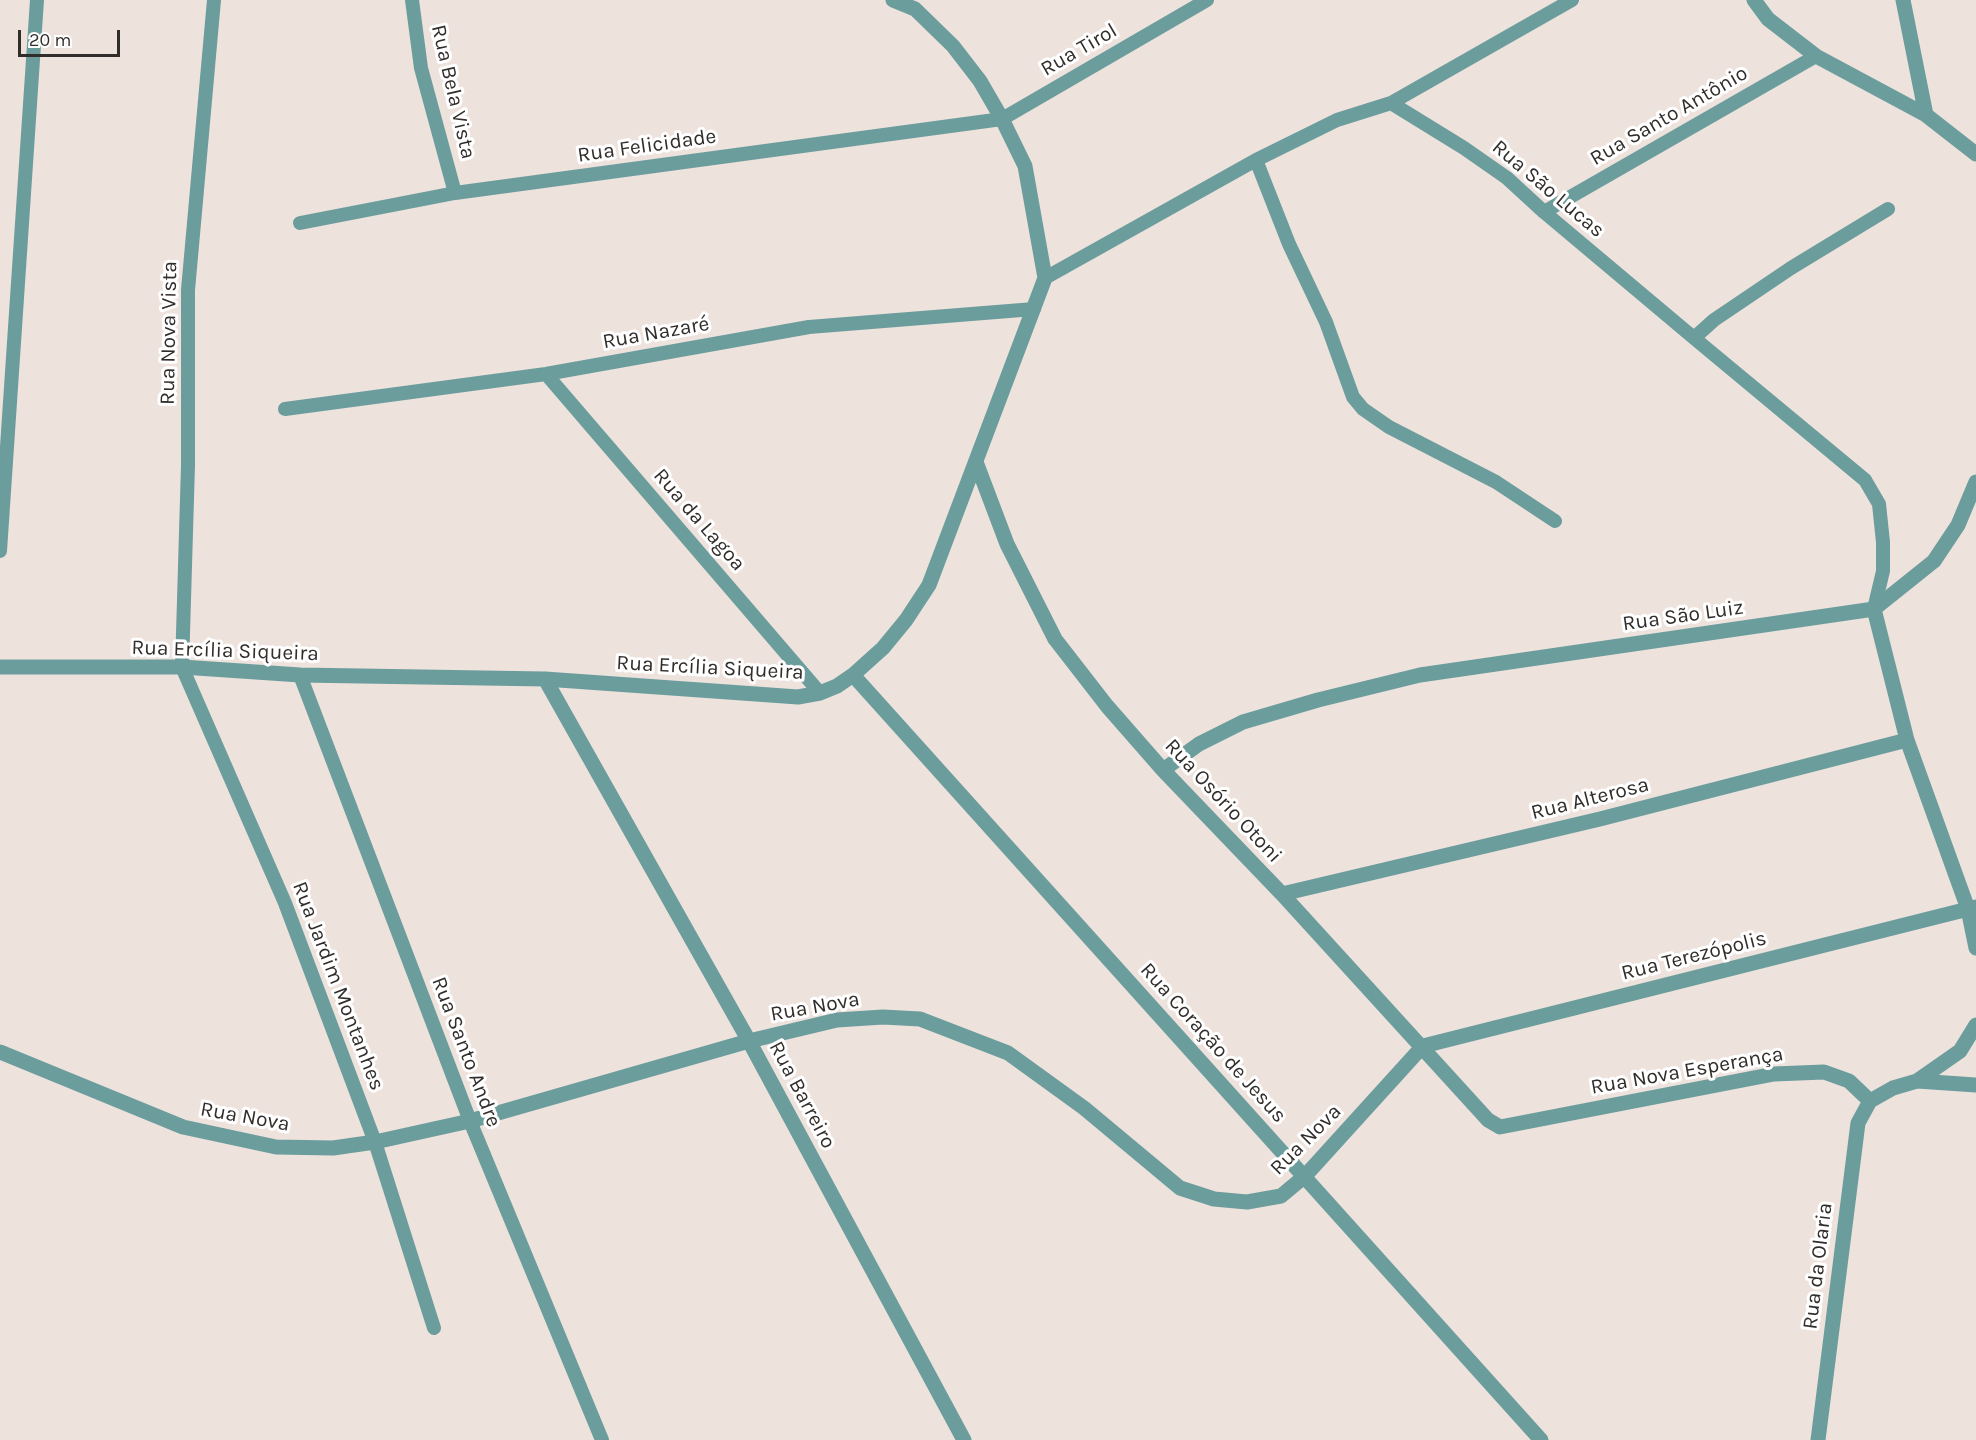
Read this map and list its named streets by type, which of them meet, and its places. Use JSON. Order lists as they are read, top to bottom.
{
  "streets": {
    "street": [
      "Rua São Luiz",
      "Rua Ercília Siqueira",
      "Rua Alterosa",
      "Rua Osório Otoni",
      "Rua Terezópolis",
      "Rua Nova",
      "Rua Coração de Jesus",
      "Rua Nova Esperança",
      "Rua Barreiro",
      "Rua da Olaria"
    ],
    "lane": [
      "Rua Tirol",
      "Rua Bela Vista",
      "Rua Santo Antônio",
      "Rua Felicidade",
      "Rua São Lucas",
      "Rua Nova Vista",
      "Rua Nazaré",
      "Rua da Lagoa",
      "Rua Jardim Montanhes",
      "Rua Santo Andre"
    ]
  },
  "crossings": [
    ["Rua Tirol", "Rua Felicidade"],
    ["Rua Tirol", "Rua Ercília Siqueira"],
    ["Rua Bela Vista", "Rua Felicidade"],
    ["Rua Santo Antônio", "Rua São Lucas"],
    ["Rua Felicidade", "Rua Ercília Siqueira"],
    ["Rua São Lucas", "Rua São Luiz"],
    ["Rua Nova Vista", "Rua Ercília Siqueira"],
    ["Rua Nova Vista", "Rua Jardim Montanhes"],
    ["Rua Nazaré", "Rua da Lagoa"],
    ["Rua Nazaré", "Rua Ercília Siqueira"],
    ["Rua da Lagoa", "Rua Ercília Siqueira"],
    ["Rua São Luiz", "Rua Osório Otoni"],
    ["Rua Ercília Siqueira", "Rua Osório Otoni"],
    ["Rua Ercília Siqueira", "Rua Jardim Montanhes"],
    ["Rua Ercília Siqueira", "Rua Coração de Jesus"],
    ["Rua Ercília Siqueira", "Rua Santo Andre"],
    ["Rua Ercília Siqueira", "Rua Barreiro"],
    ["Rua Alterosa", "Rua Osório Otoni"],
    ["Rua Osório Otoni", "Rua Terezópolis"],
    ["Rua Osório Otoni", "Rua Nova"],
    ["Rua Osório Otoni", "Rua Nova Esperança"],
    ["Rua Terezópolis", "Rua Nova"],
    ["Rua Jardim Montanhes", "Rua Nova"],
    ["Rua Nova", "Rua Coração de Jesus"],
    ["Rua Nova", "Rua Santo Andre"],
    ["Rua Nova", "Rua Barreiro"],
    ["Rua Nova Esperança", "Rua da Olaria"]
  ],
  "scale_bar": "20 m"
}
